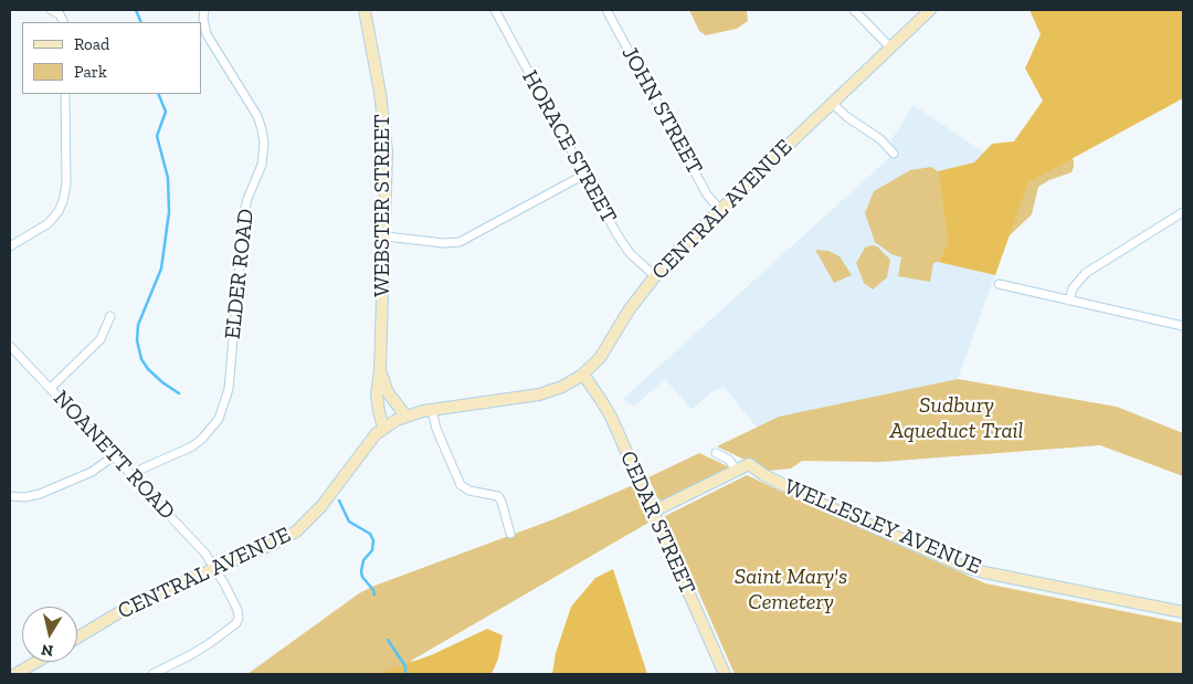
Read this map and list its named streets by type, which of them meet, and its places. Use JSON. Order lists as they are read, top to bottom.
{
  "streets": {
    "street": [
      "JOHN STREET",
      "HORACE STREET",
      "WEBSTER STREET",
      "CENTRAL AVENUE",
      "ELDER ROAD",
      "NOANETT ROAD",
      "CEDAR STREET",
      "WELLESLEY AVENUE"
    ]
  },
  "crossings": [
    ["JOHN STREET", "CENTRAL AVENUE"],
    ["HORACE STREET", "CENTRAL AVENUE"],
    ["WEBSTER STREET", "CENTRAL AVENUE"],
    ["CENTRAL AVENUE", "NOANETT ROAD"],
    ["CENTRAL AVENUE", "CEDAR STREET"],
    ["ELDER ROAD", "NOANETT ROAD"]
  ],
  "parks": ["Sudbury Aqueduct Trail", "Saint Mary's Cemetery"],
  "legend": ["Road", "Park"],
  "north": "bottom"
}
